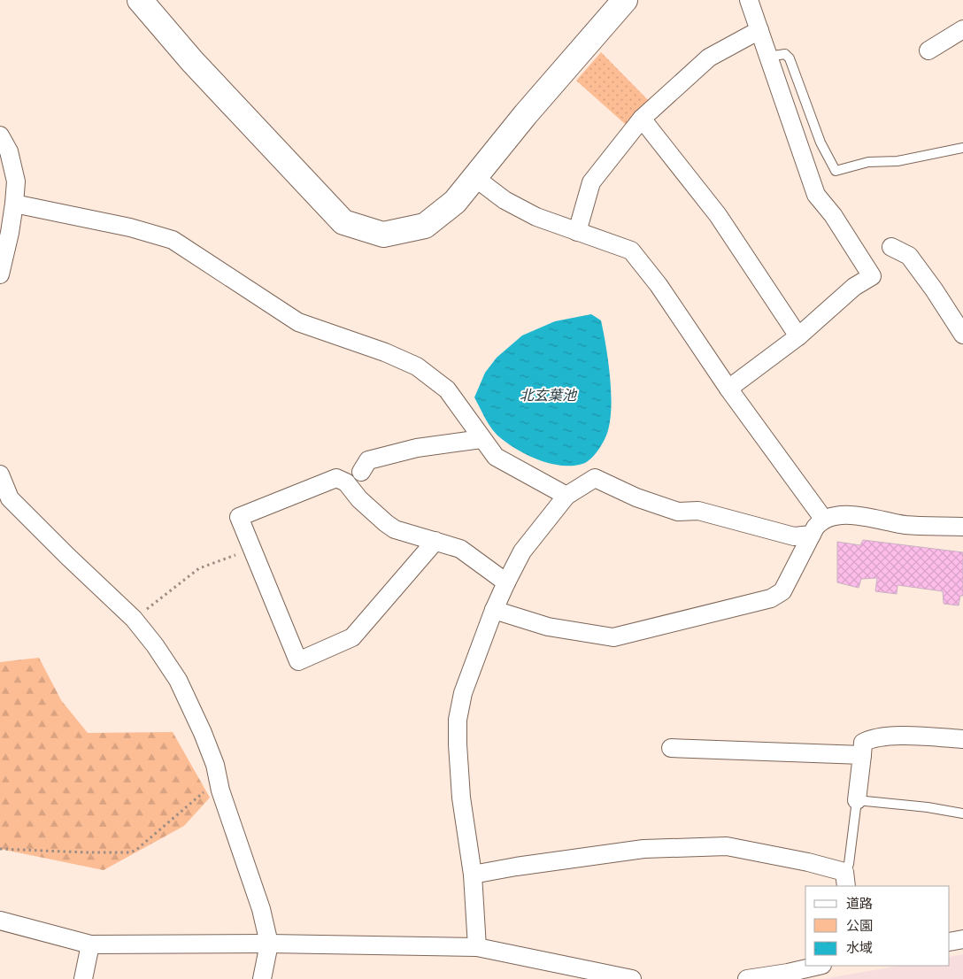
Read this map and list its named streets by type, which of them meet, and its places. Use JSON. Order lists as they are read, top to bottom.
{
  "water": ["北玄葉池"],
  "legend": ["道路", "公園", "水域"]
}
